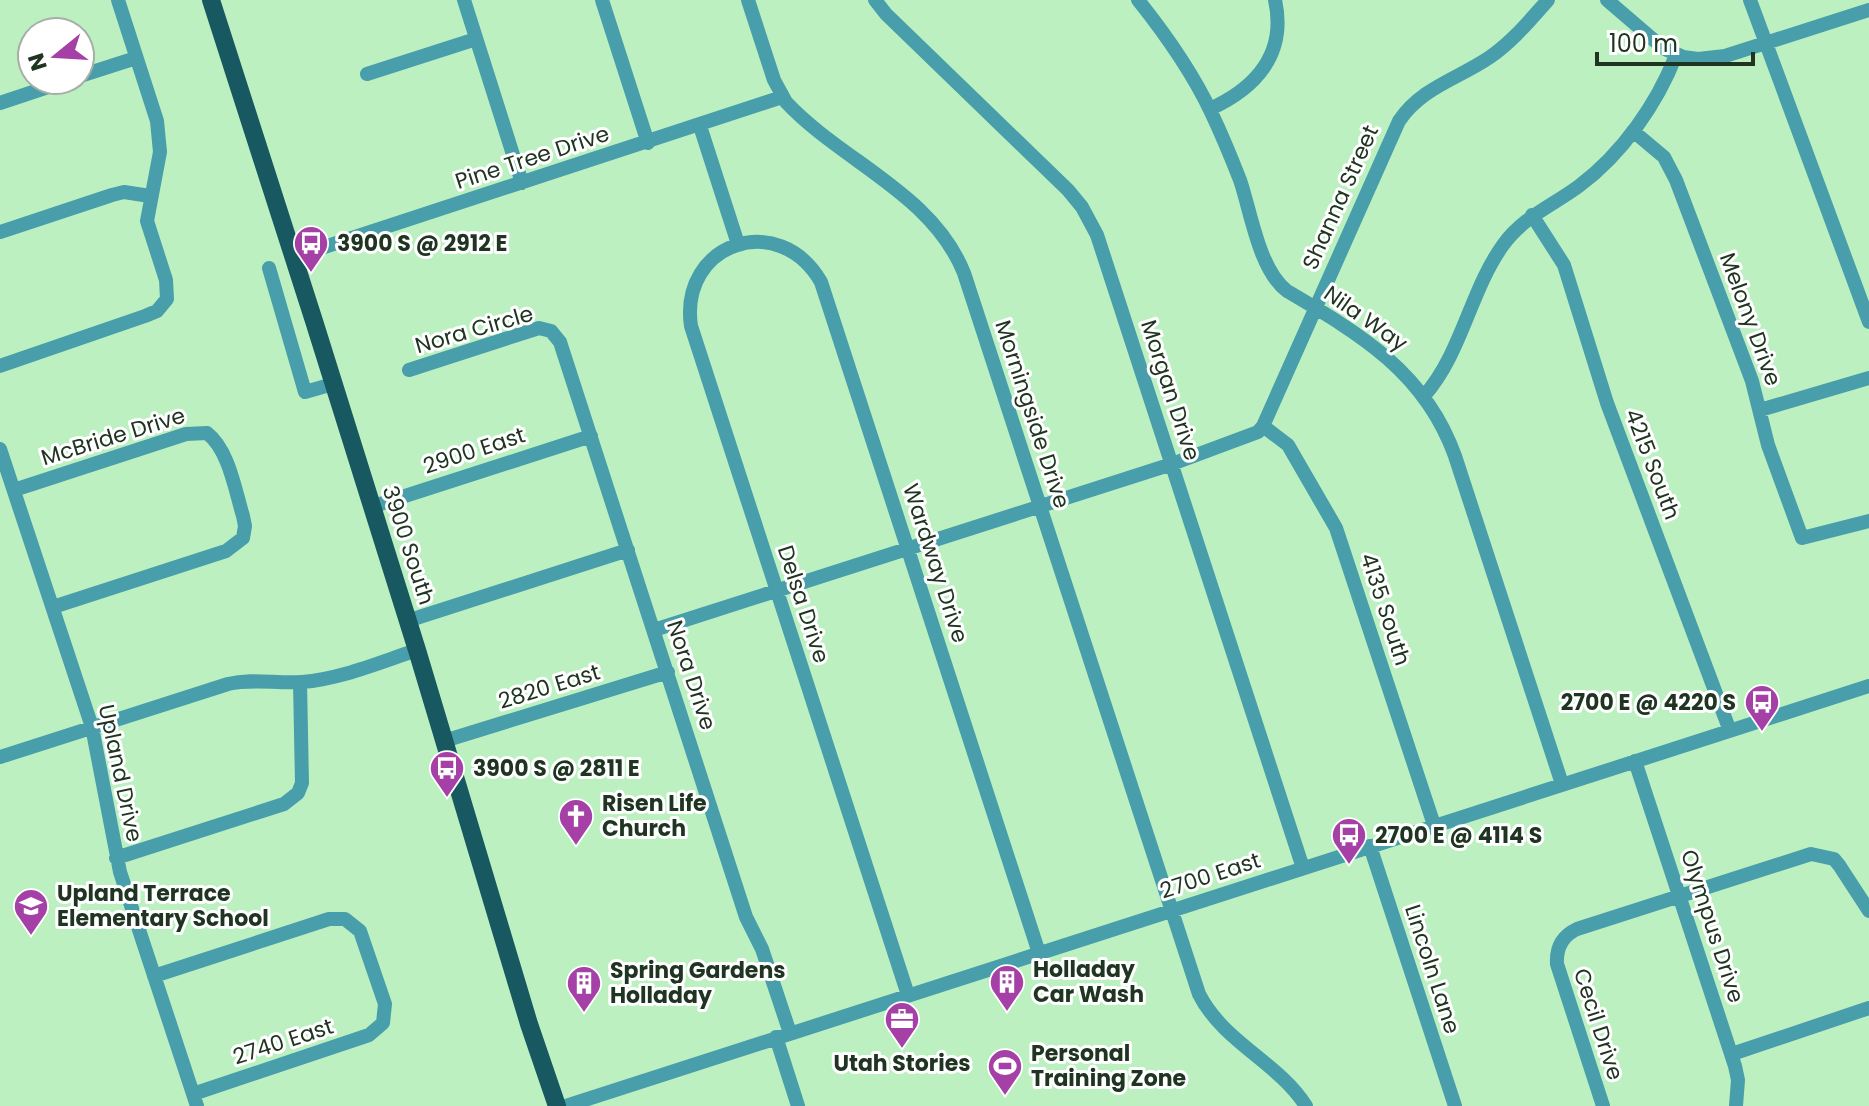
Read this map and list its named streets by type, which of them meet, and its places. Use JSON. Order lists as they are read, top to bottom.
{
  "streets": {
    "main road": ["3900 South"],
    "street": [
      "Pine Tree Drive",
      "Shanna Street",
      "Nila Way",
      "Melony Drive",
      "Nora Circle",
      "Morgan Drive",
      "Morningside Drive",
      "McBride Drive",
      "2900 East",
      "4215 South",
      "Wardway Drive",
      "Delsa Drive",
      "4135 South",
      "Nora Drive",
      "2820 East",
      "Upland Drive",
      "2700 East",
      "Olympus Drive",
      "Lincoln Lane",
      "Cecil Drive",
      "2740 East"
    ]
  },
  "crossings": [
    ["Pine Tree Drive", "Morningside Drive"],
    ["Pine Tree Drive", "3900 South"],
    ["Shanna Street", "Nila Way"],
    ["Shanna Street", "4135 South"],
    ["Nila Way", "2700 East"],
    ["Nora Circle", "Nora Drive"],
    ["Morgan Drive", "2700 East"],
    ["Morningside Drive", "2700 East"],
    ["McBride Drive", "Upland Drive"],
    ["2900 East", "3900 South"],
    ["2900 East", "Nora Drive"],
    ["4215 South", "2700 East"],
    ["3900 South", "2820 East"],
    ["Wardway Drive", "Delsa Drive"],
    ["Wardway Drive", "2700 East"],
    ["Delsa Drive", "2700 East"],
    ["4135 South", "2700 East"],
    ["Nora Drive", "2820 East"],
    ["Nora Drive", "2700 East"],
    ["Upland Drive", "2740 East"],
    ["2700 East", "Olympus Drive"],
    ["2700 East", "Lincoln Lane"],
    ["Olympus Drive", "Cecil Drive"]
  ],
  "places": {
    "bus stop": [
      "3900 S @ 2912 E",
      "2700 E @ 4220 S",
      "3900 S @ 2811 E",
      "2700 E @ 4114 S"
    ],
    "church": ["Risen Life Church"],
    "school or university": ["Upland Terrace Elementary School"],
    "building": ["Holladay Car Wash", "Spring Gardens Holladay"],
    "office": ["Utah Stories"],
    "sports": ["Personal Training Zone"]
  },
  "scale_bar": "100 m",
  "north": "left"
}
